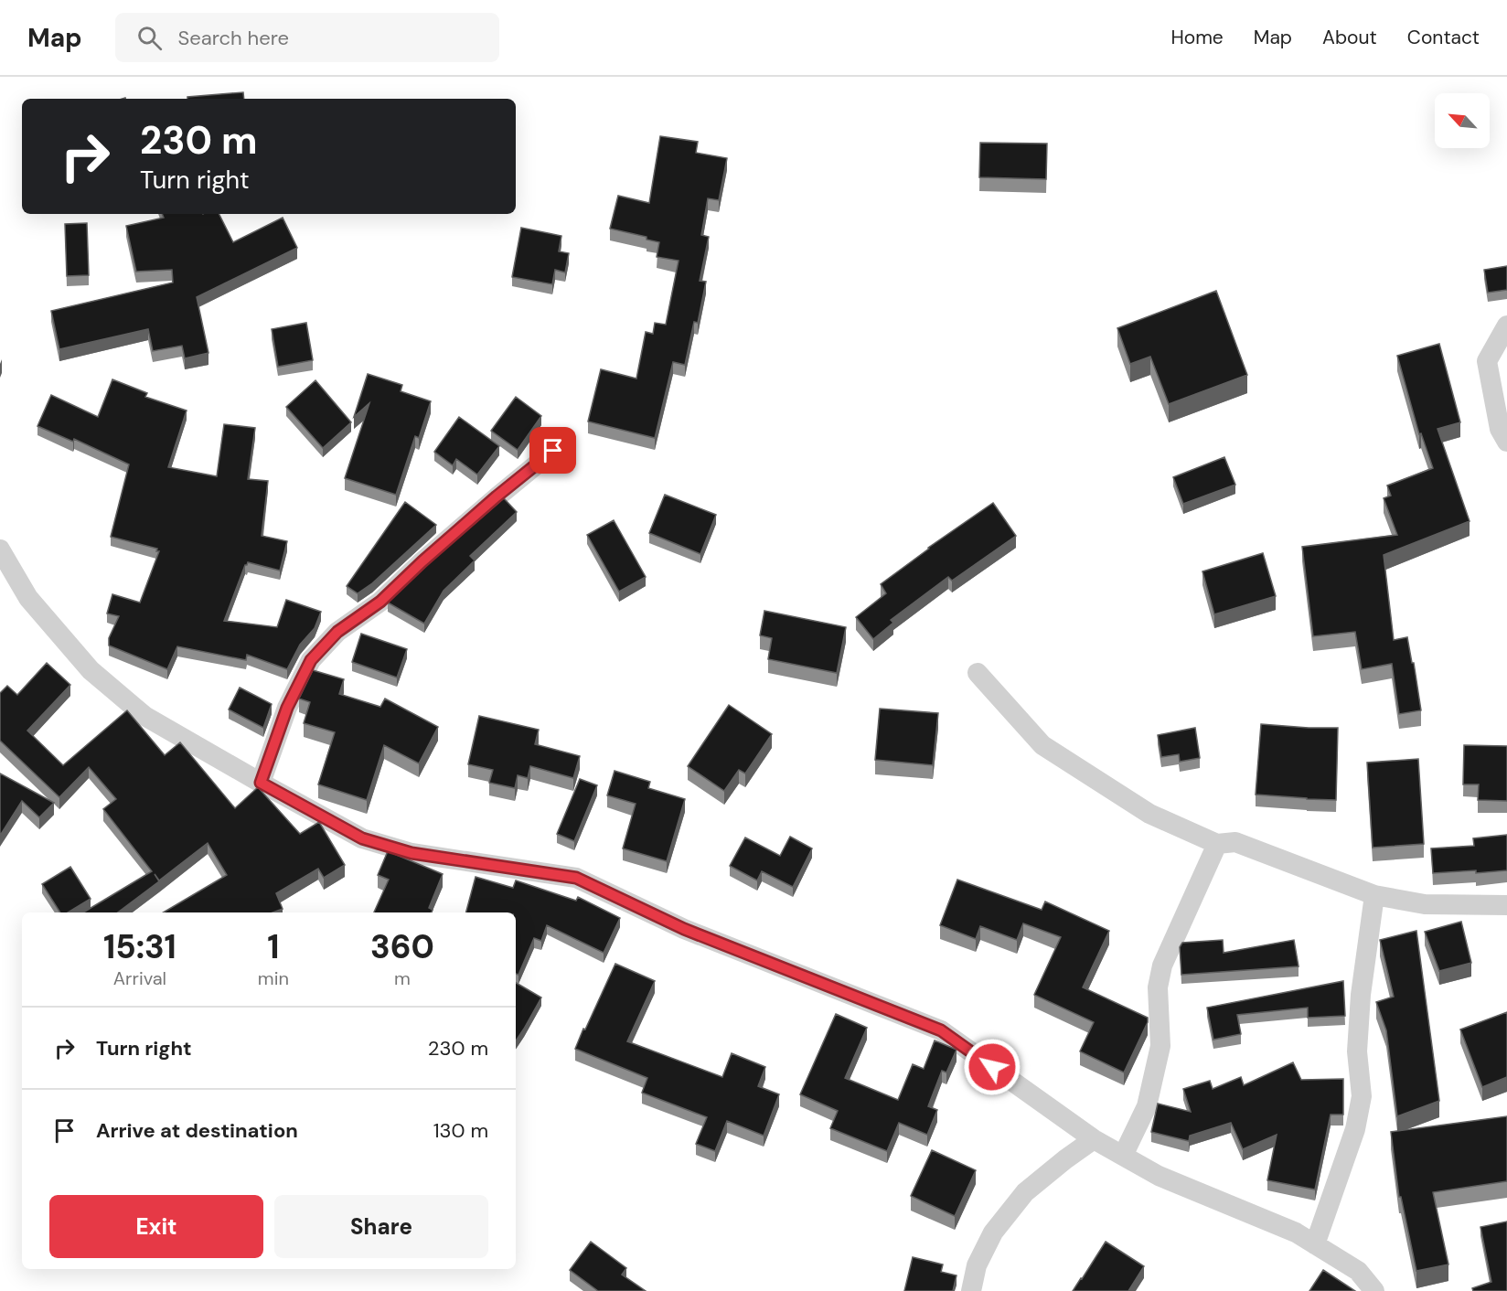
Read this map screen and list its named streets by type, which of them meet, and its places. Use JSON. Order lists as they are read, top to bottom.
{
  "north": "top left",
  "page": {
    "header": "Map",
    "search": "Search here",
    "nav": [
      "Home",
      "Map",
      "About",
      "Contact"
    ],
    "turn": ["230 m", "Turn right"],
    "eta": [
      "15:31",
      "Arrival",
      "1",
      "min",
      "360",
      "m"
    ],
    "list": [
      {
        "name": "Turn right",
        "value": "230 m"
      },
      {
        "name": "Arrive at destination",
        "value": "130 m"
      }
    ],
    "buttons": ["Exit", "Share"]
  }
}
